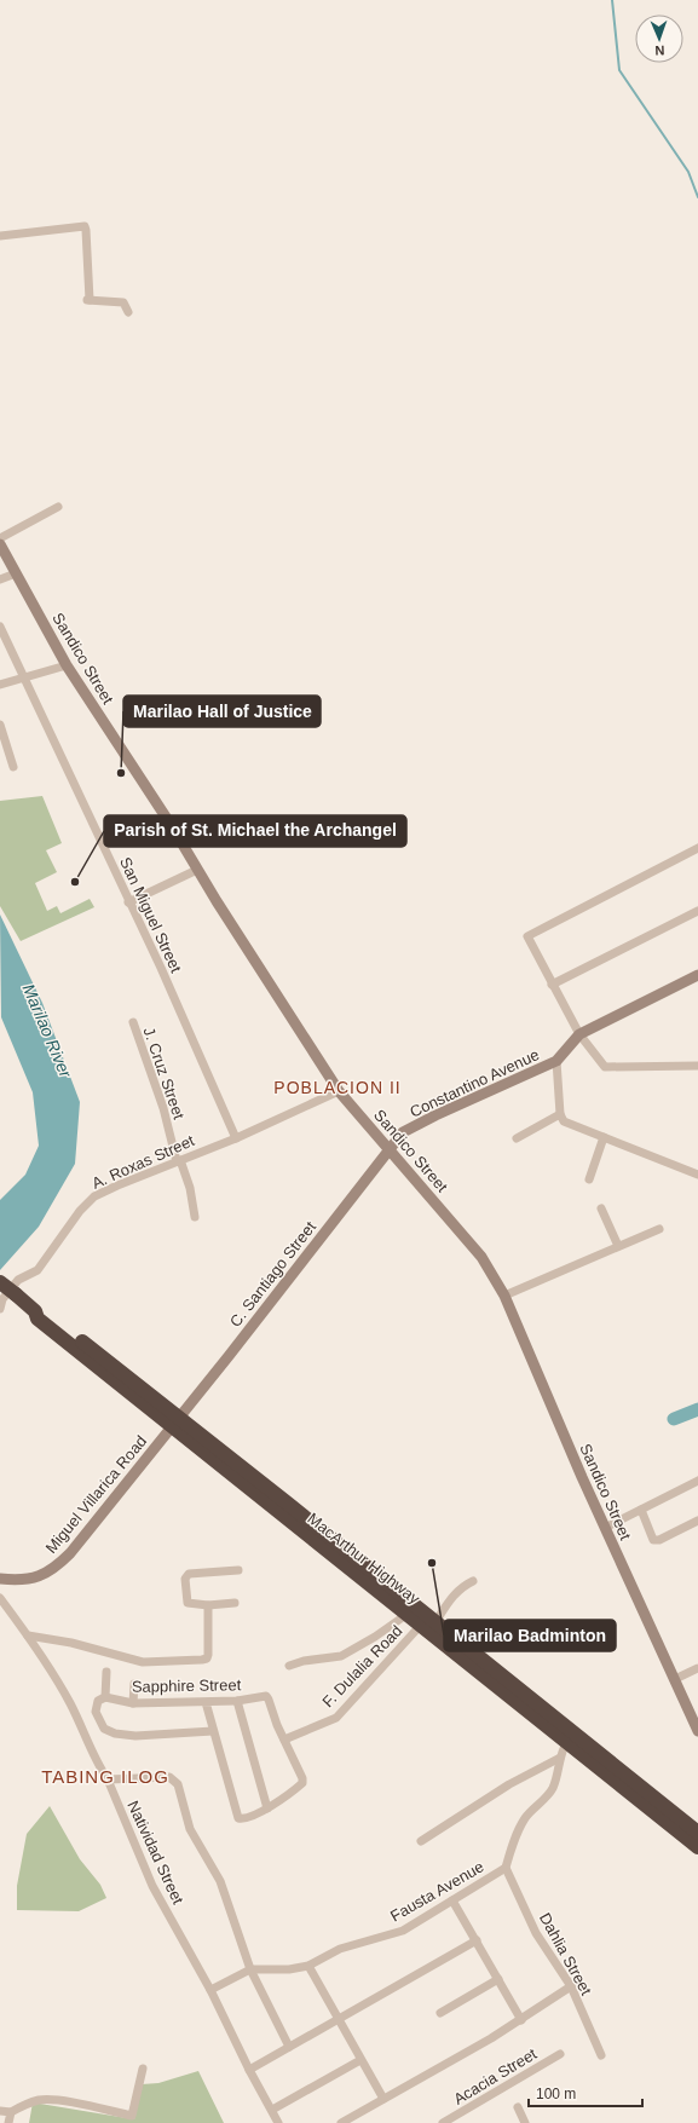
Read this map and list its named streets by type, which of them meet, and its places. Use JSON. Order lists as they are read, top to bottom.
{
  "streets": {
    "highway": ["MacArthur Highway"],
    "main road": [
      "Sandico Street",
      "Constantino Avenue",
      "C. Santiago Street",
      "Miguel Villarica Road"
    ],
    "street": [
      "San Miguel Street",
      "J. Cruz Street",
      "A. Roxas Street",
      "F. Dulalia Road",
      "Sapphire Street",
      "Natividad Street",
      "Fausta Avenue",
      "Dahlia Street",
      "Acacia Street"
    ]
  },
  "crossings": [
    ["Sandico Street", "Constantino Avenue"],
    ["Sandico Street", "A. Roxas Street"],
    ["Sandico Street", "C. Santiago Street"],
    ["San Miguel Street", "A. Roxas Street"],
    ["J. Cruz Street", "A. Roxas Street"],
    ["Constantino Avenue", "C. Santiago Street"],
    ["C. Santiago Street", "Miguel Villarica Road"],
    ["C. Santiago Street", "MacArthur Highway"],
    ["Miguel Villarica Road", "MacArthur Highway"],
    ["MacArthur Highway", "F. Dulalia Road"],
    ["MacArthur Highway", "Fausta Avenue"],
    ["F. Dulalia Road", "Sapphire Street"],
    ["Natividad Street", "Fausta Avenue"],
    ["Fausta Avenue", "Dahlia Street"]
  ],
  "districts": ["POBLACION II", "TABING ILOG"],
  "water": ["Marilao River"],
  "places": ["Marilao Hall of Justice", "Parish of St. Michael the Archangel", "Marilao Badminton"],
  "scale_bar": "100 m",
  "north": "bottom"
}
